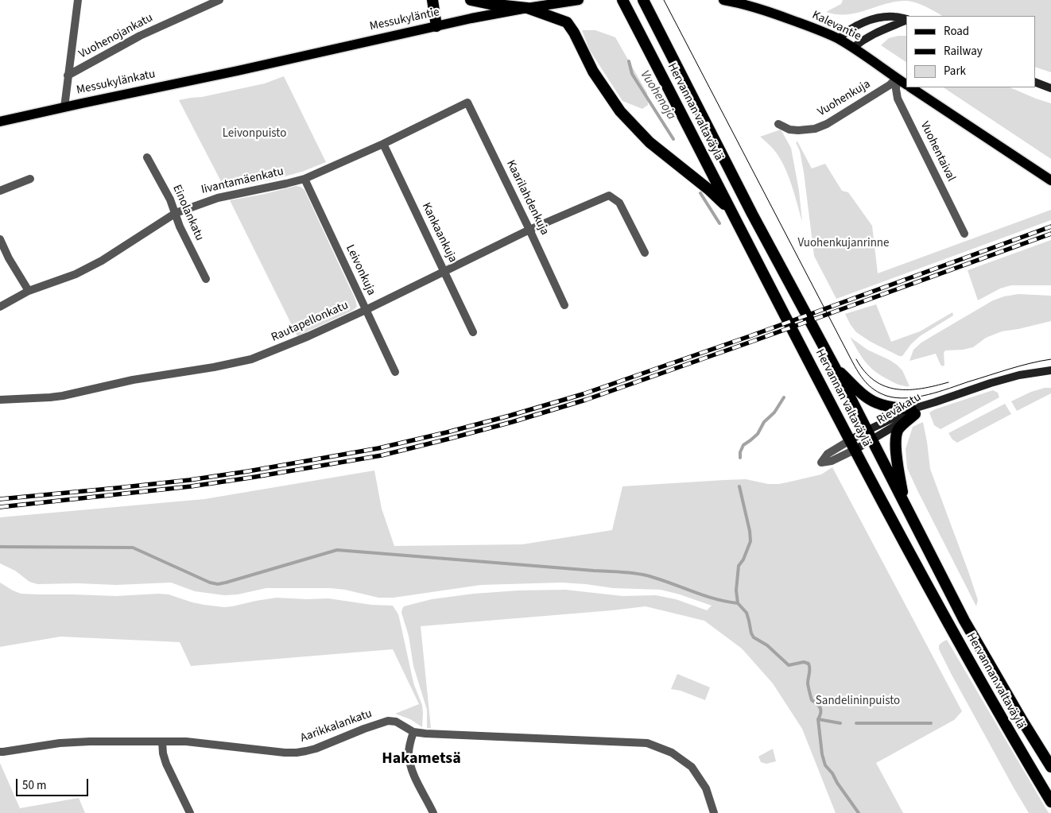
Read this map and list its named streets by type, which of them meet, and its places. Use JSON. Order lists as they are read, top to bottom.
{
  "streets": {
    "highway": ["Hervannan valtaväylä"],
    "main road": [
      "Messukyläntie",
      "Kalevantie",
      "Messukylänkatu",
      "Rieväkatu"
    ],
    "street": [
      "Vuohenojankatu",
      "Vuohenkuja",
      "Vuohentaival",
      "Iivantamäenkatu",
      "Kaarilahdenkuja",
      "Einolankatu",
      "Kankaankuja",
      "Leivonkuja",
      "Rautapellonkatu",
      "Aarikkalankatu"
    ]
  },
  "crossings": [
    ["Messukyläntie", "Messukylänkatu"],
    ["Kalevantie", "Vuohenkuja"],
    ["Kalevantie", "Vuohentaival"],
    ["Vuohenkuja", "Vuohentaival"],
    ["Hervannan valtaväylä", "Rieväkatu"],
    ["Iivantamäenkatu", "Kaarilahdenkuja"],
    ["Iivantamäenkatu", "Einolankatu"],
    ["Iivantamäenkatu", "Kankaankuja"],
    ["Iivantamäenkatu", "Leivonkuja"],
    ["Kaarilahdenkuja", "Rautapellonkatu"],
    ["Kankaankuja", "Rautapellonkatu"],
    ["Leivonkuja", "Rautapellonkatu"]
  ],
  "districts": ["Hakametsä"],
  "water": ["Vuohenoja"],
  "parks": ["Leivonpuisto", "Vuohenkujanrinne", "Sandelininpuisto"],
  "legend": ["Road", "Railway", "Park"],
  "scale_bar": "50 m"
}
